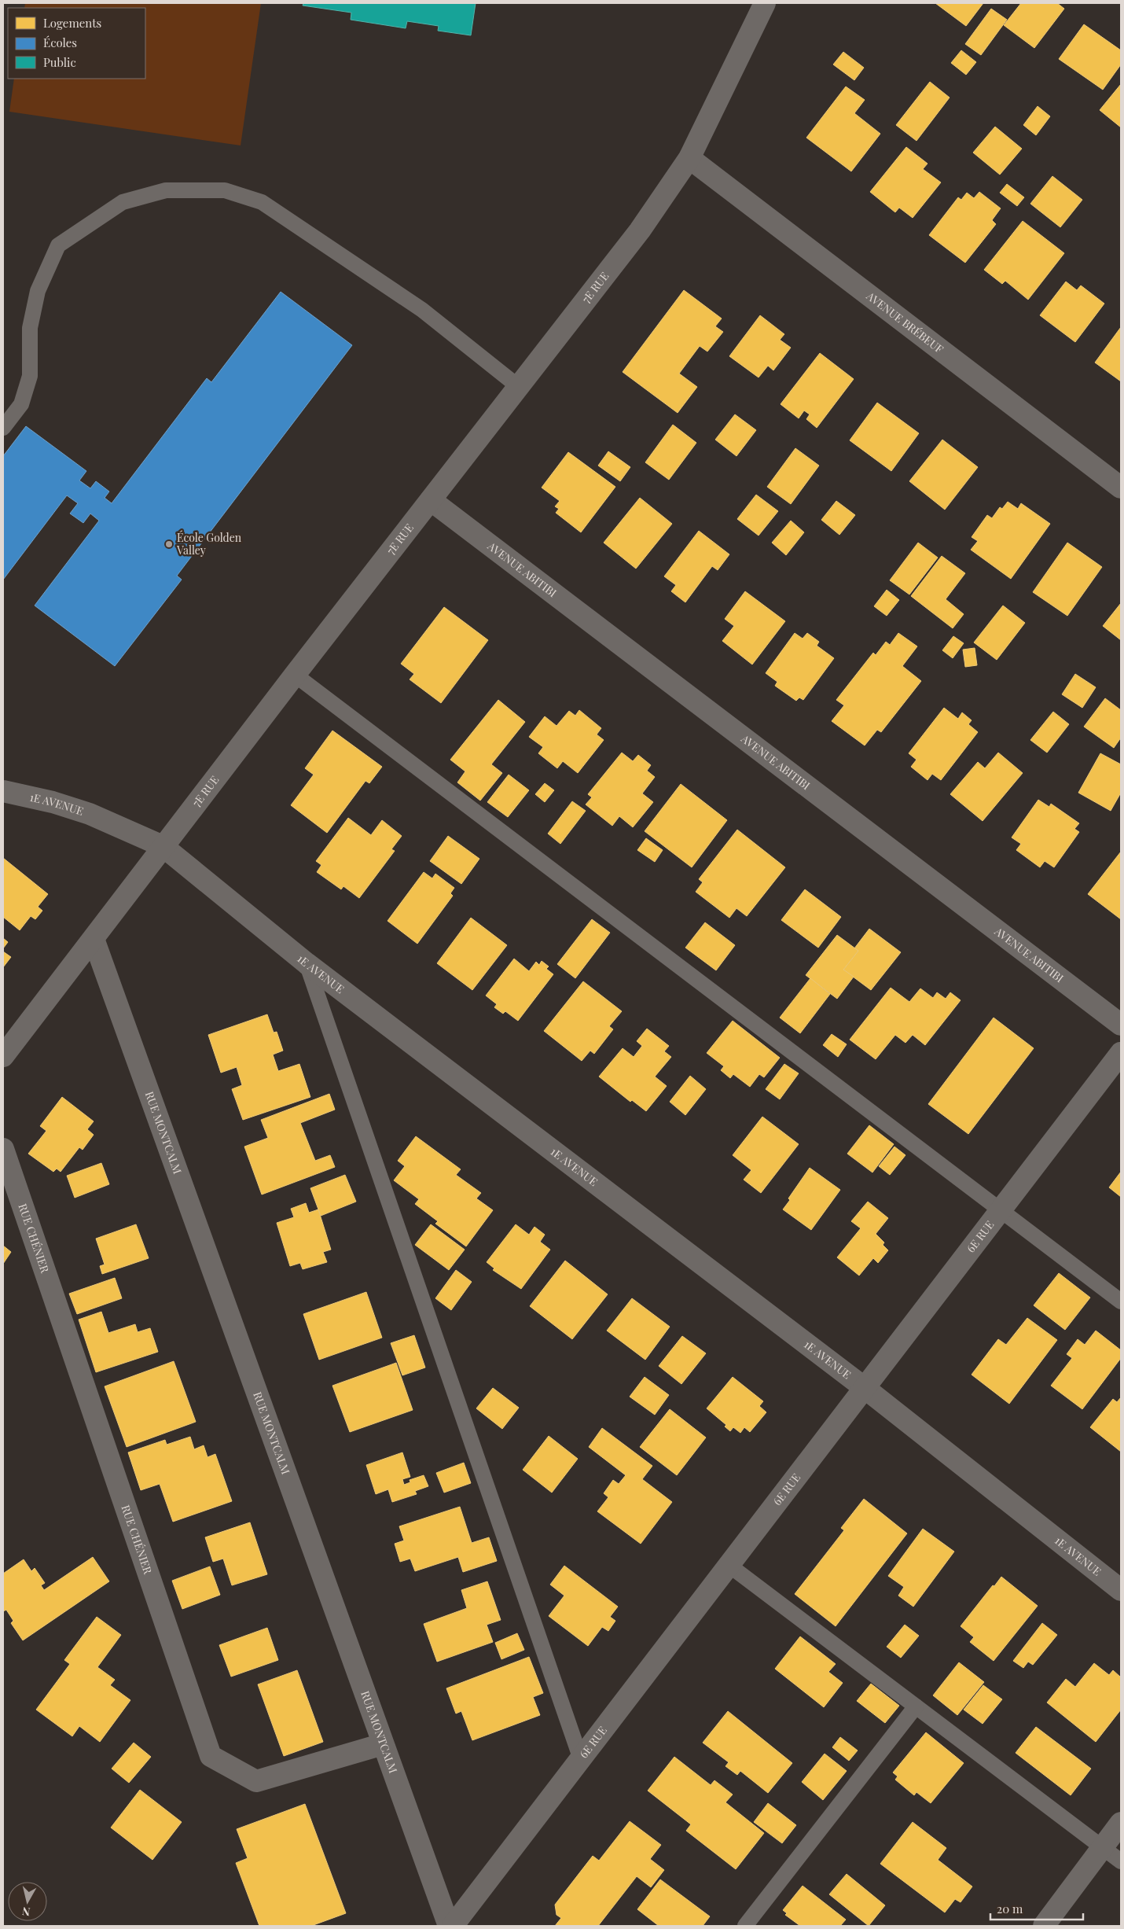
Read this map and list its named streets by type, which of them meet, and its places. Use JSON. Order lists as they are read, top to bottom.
{
  "streets": {
    "street": [
      "7E RUE",
      "AVENUE BRÉBEUF",
      "AVENUE ABITIBI",
      "1E AVENUE",
      "RUE MONTCALM",
      "6E RUE",
      "RUE CHÉNIER"
    ]
  },
  "crossings": [
    ["7E RUE", "AVENUE BRÉBEUF"],
    ["7E RUE", "AVENUE ABITIBI"],
    ["7E RUE", "1E AVENUE"],
    ["7E RUE", "RUE MONTCALM"],
    ["1E AVENUE", "6E RUE"],
    ["RUE MONTCALM", "RUE CHÉNIER"]
  ],
  "places": ["École Golden Valley"],
  "legend": ["Logements", "Écoles", "Public"],
  "scale_bar": "20 m",
  "north": "bottom"
}
